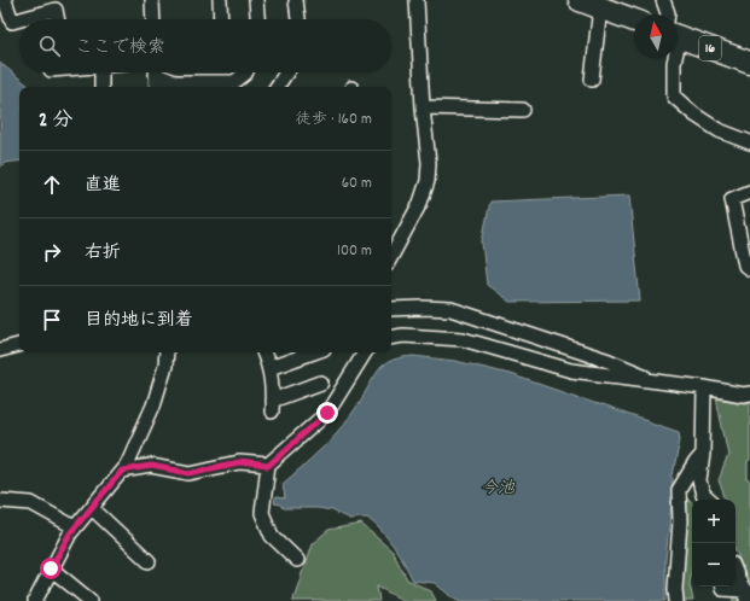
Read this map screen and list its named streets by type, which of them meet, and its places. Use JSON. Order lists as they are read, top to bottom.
{
  "streets": {
    "main road": ["16"]
  },
  "water": ["今池"],
  "north": "top",
  "page": {
    "search": "ここで検索",
    "heading": ["2 分", "徒歩 · 160 m"],
    "list": [
      ["直進", "60 m"],
      ["右折", "100 m"],
      "目的地に到着"
    ],
    "map_buttons": ["+", "−"]
  }
}
